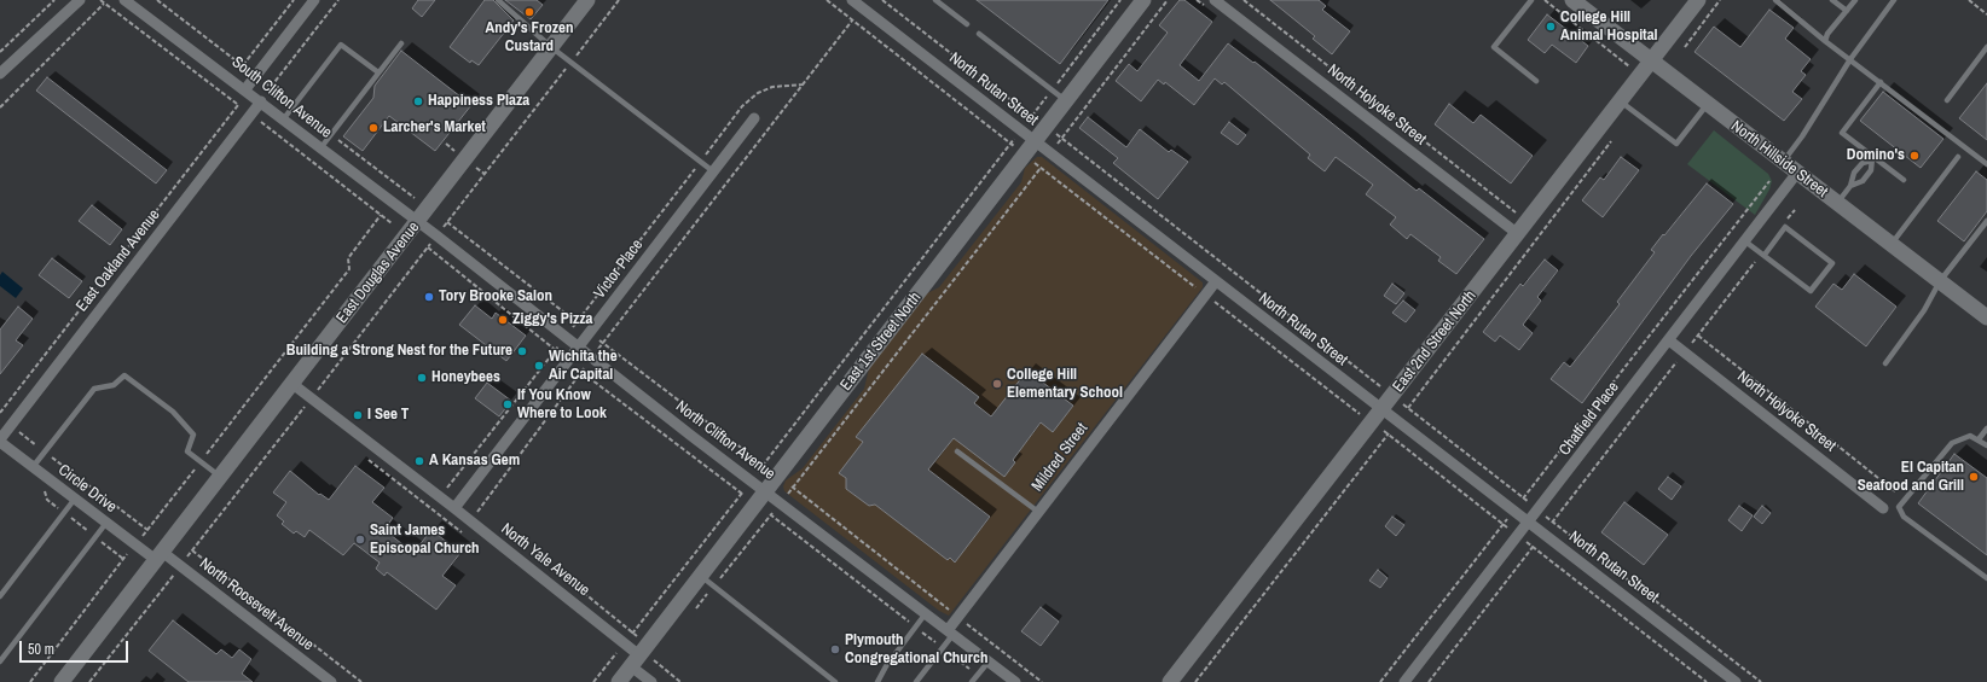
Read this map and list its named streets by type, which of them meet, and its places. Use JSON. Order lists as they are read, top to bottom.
{
  "streets": {
    "street": [
      "North Rutan Street",
      "South Clifton Avenue",
      "North Holyoke Street",
      "North Hillside Street",
      "East Oakland Avenue",
      "Victor Place",
      "East Douglas Avenue",
      "East 1st Street North",
      "East 2nd Street North",
      "Chatfield Place",
      "North Clifton Avenue",
      "Mildred Street",
      "Circle Drive",
      "North Yale Avenue",
      "North Roosevelt Avenue"
    ]
  },
  "crossings": [
    ["North Rutan Street", "East 1st Street North"],
    ["North Rutan Street", "East 2nd Street North"],
    ["North Rutan Street", "Chatfield Place"],
    ["North Rutan Street", "Mildred Street"],
    ["South Clifton Avenue", "East Oakland Avenue"],
    ["South Clifton Avenue", "East Douglas Avenue"],
    ["South Clifton Avenue", "North Clifton Avenue"],
    ["North Holyoke Street", "East 2nd Street North"],
    ["North Holyoke Street", "Chatfield Place"],
    ["North Hillside Street", "East 2nd Street North"],
    ["North Hillside Street", "Chatfield Place"],
    ["East Oakland Avenue", "Circle Drive"],
    ["Victor Place", "North Clifton Avenue"],
    ["Victor Place", "North Yale Avenue"],
    ["East Douglas Avenue", "North Clifton Avenue"],
    ["East Douglas Avenue", "Circle Drive"],
    ["East Douglas Avenue", "North Yale Avenue"],
    ["East Douglas Avenue", "North Roosevelt Avenue"],
    ["East 1st Street North", "North Clifton Avenue"],
    ["East 1st Street North", "North Yale Avenue"],
    ["North Clifton Avenue", "Mildred Street"],
    ["Circle Drive", "North Roosevelt Avenue"]
  ],
  "places": [
    "Andy's Frozen Custard",
    "College Hill Animal Hospital",
    "Happiness Plaza",
    "Larcher's Market",
    "Domino's",
    "Tory Brooke Salon",
    "Ziggy's Pizza",
    "Building a Strong Nest for the Future",
    "Wichita the Air Capital",
    "Honeybees",
    "College Hill Elementary School",
    "If You Know Where to Look",
    "I See T",
    "A Kansas Gem",
    "El Capitan Seafood and Grill",
    "Saint James Episcopal Church",
    "Plymouth Congregational Church"
  ],
  "scale_bar": "50 m"
}
